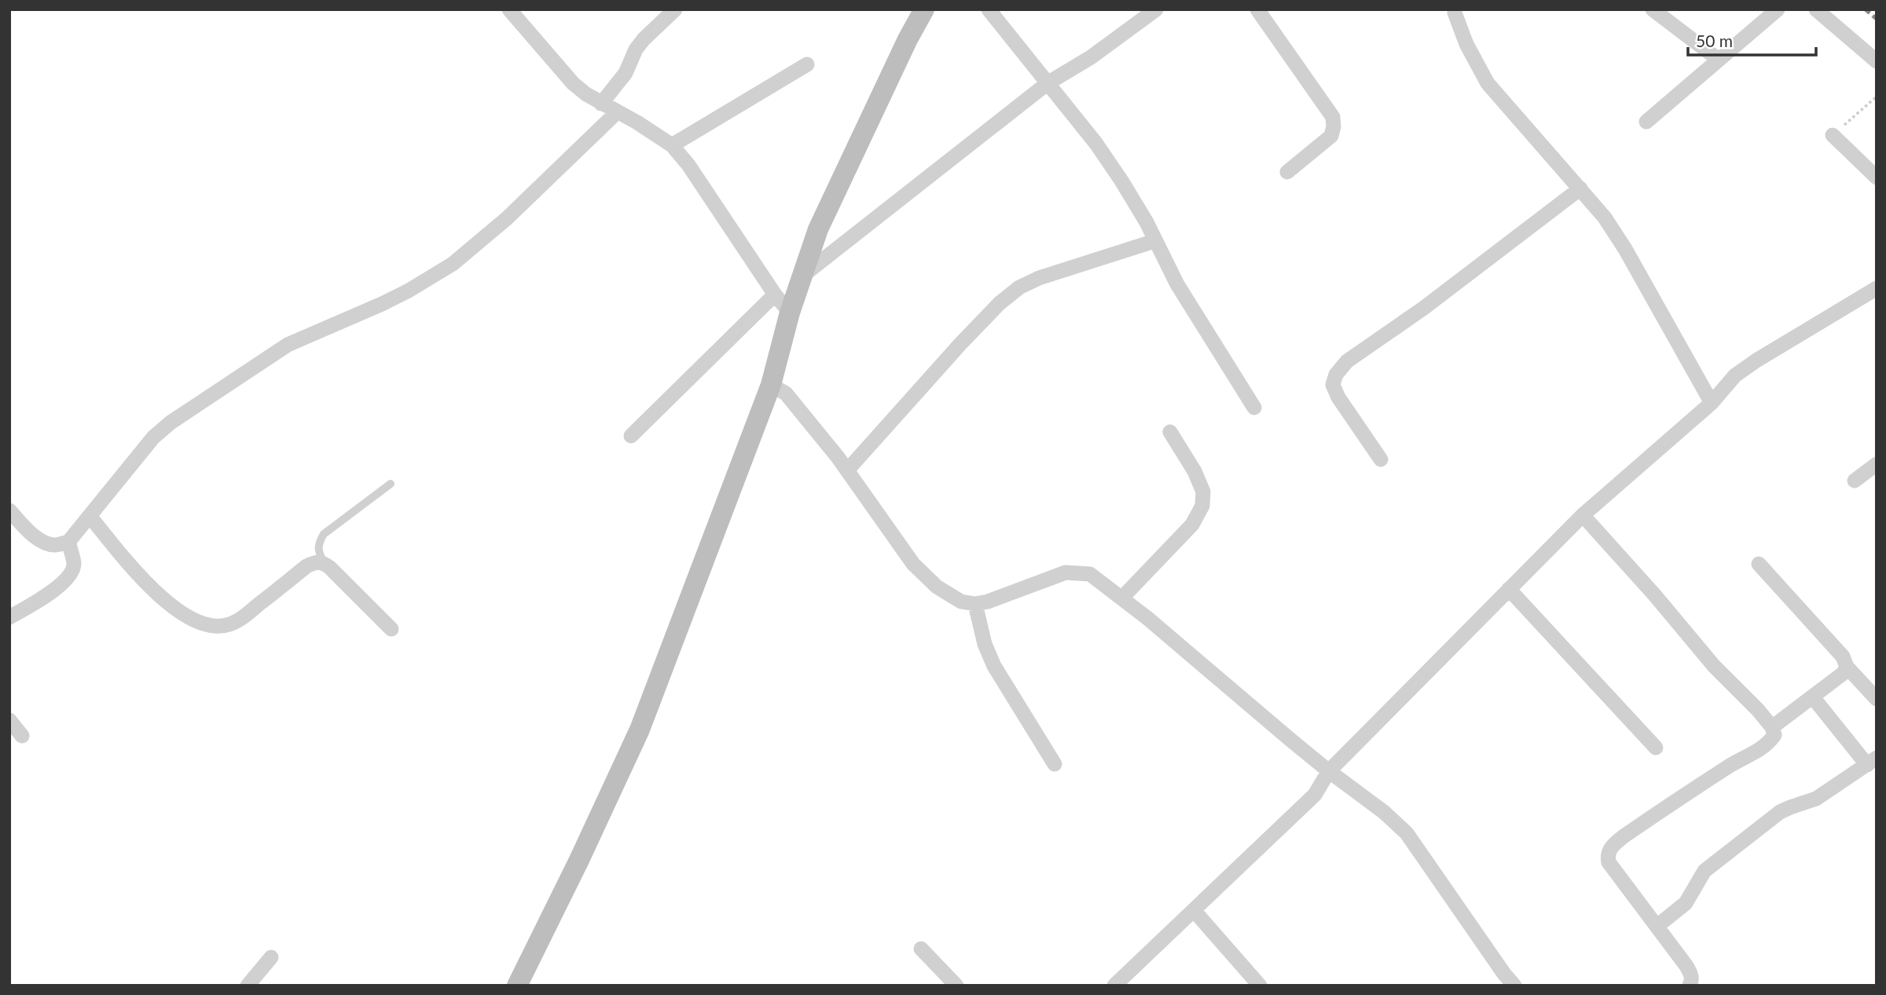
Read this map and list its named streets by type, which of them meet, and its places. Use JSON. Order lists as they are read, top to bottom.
{
  "scale_bar": "50 m"
}
